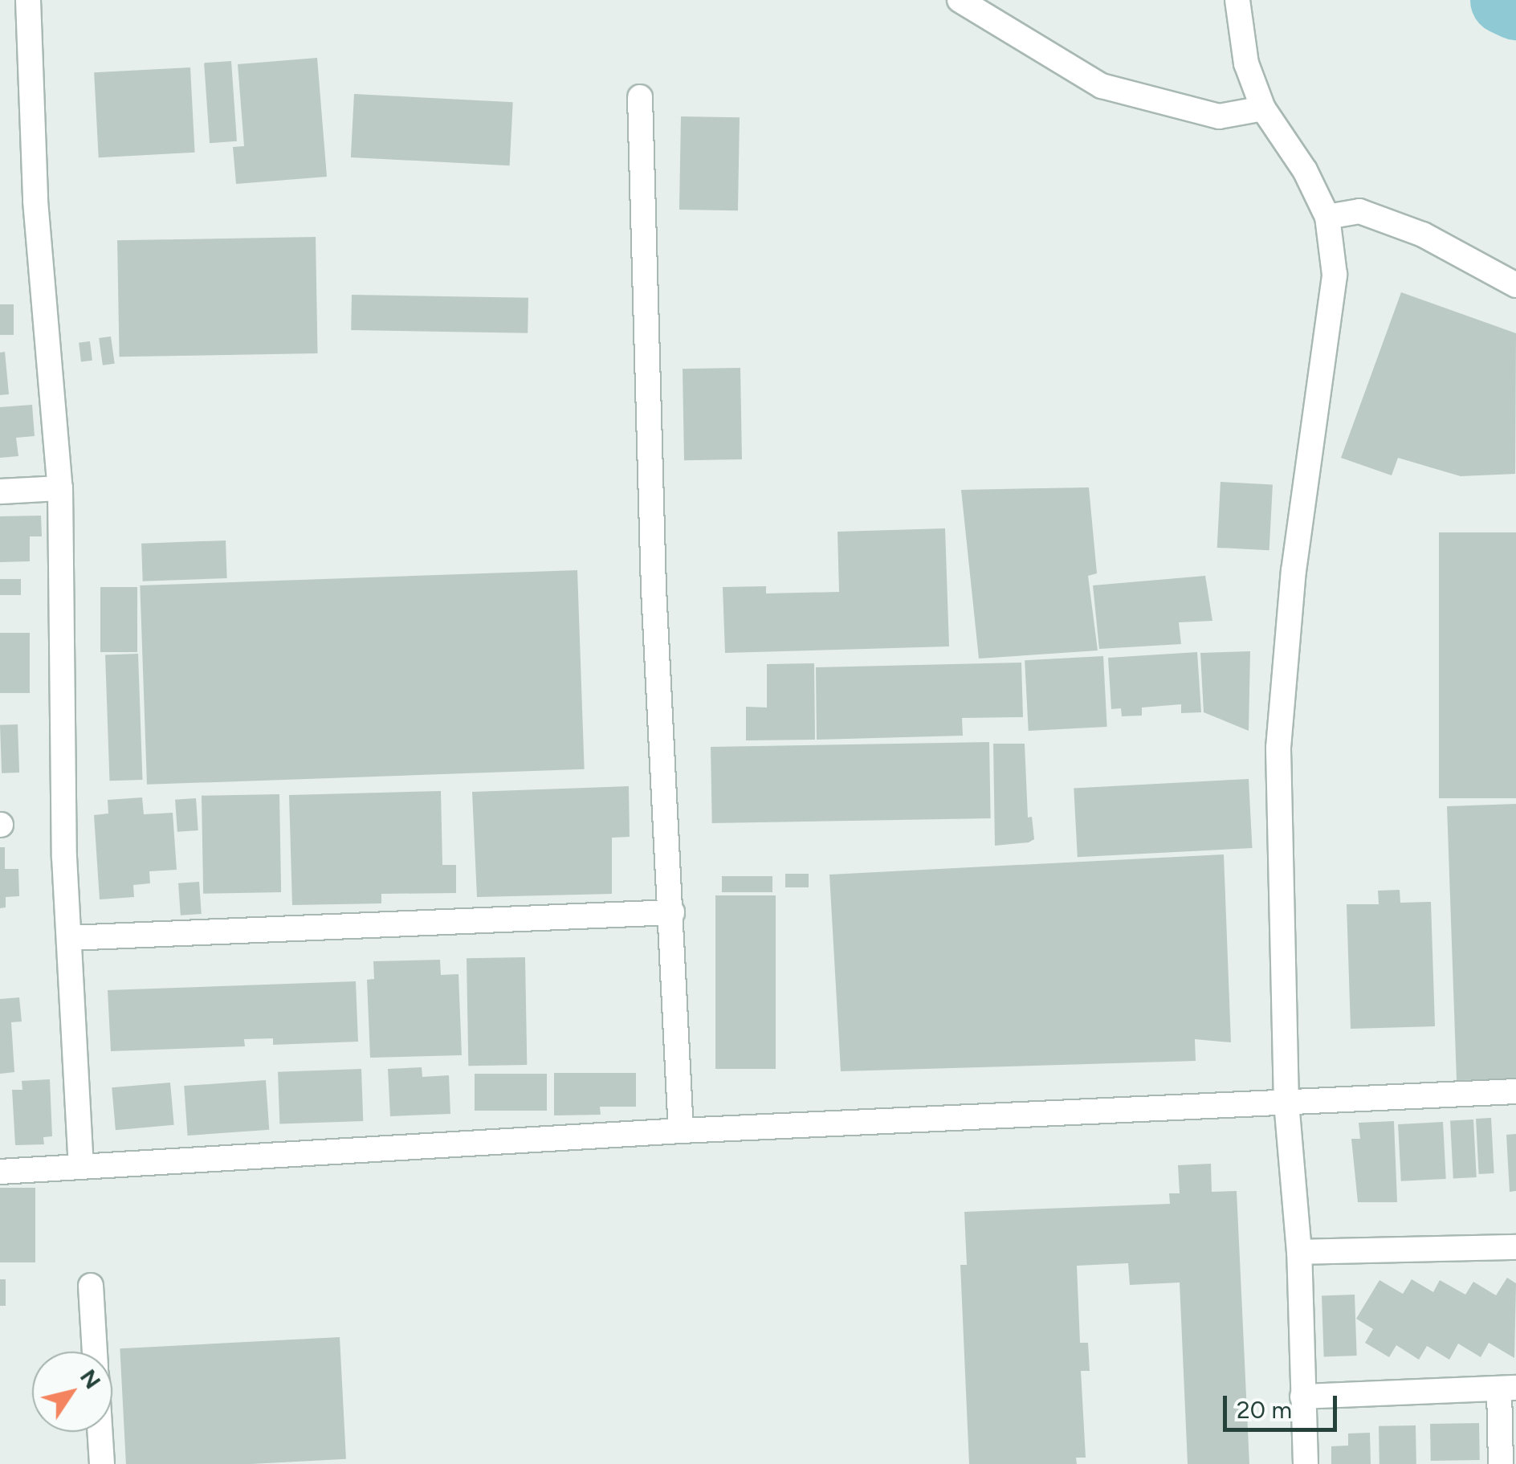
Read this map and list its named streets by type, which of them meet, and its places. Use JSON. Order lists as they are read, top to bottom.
{
  "scale_bar": "20 m",
  "north": "top right"
}
